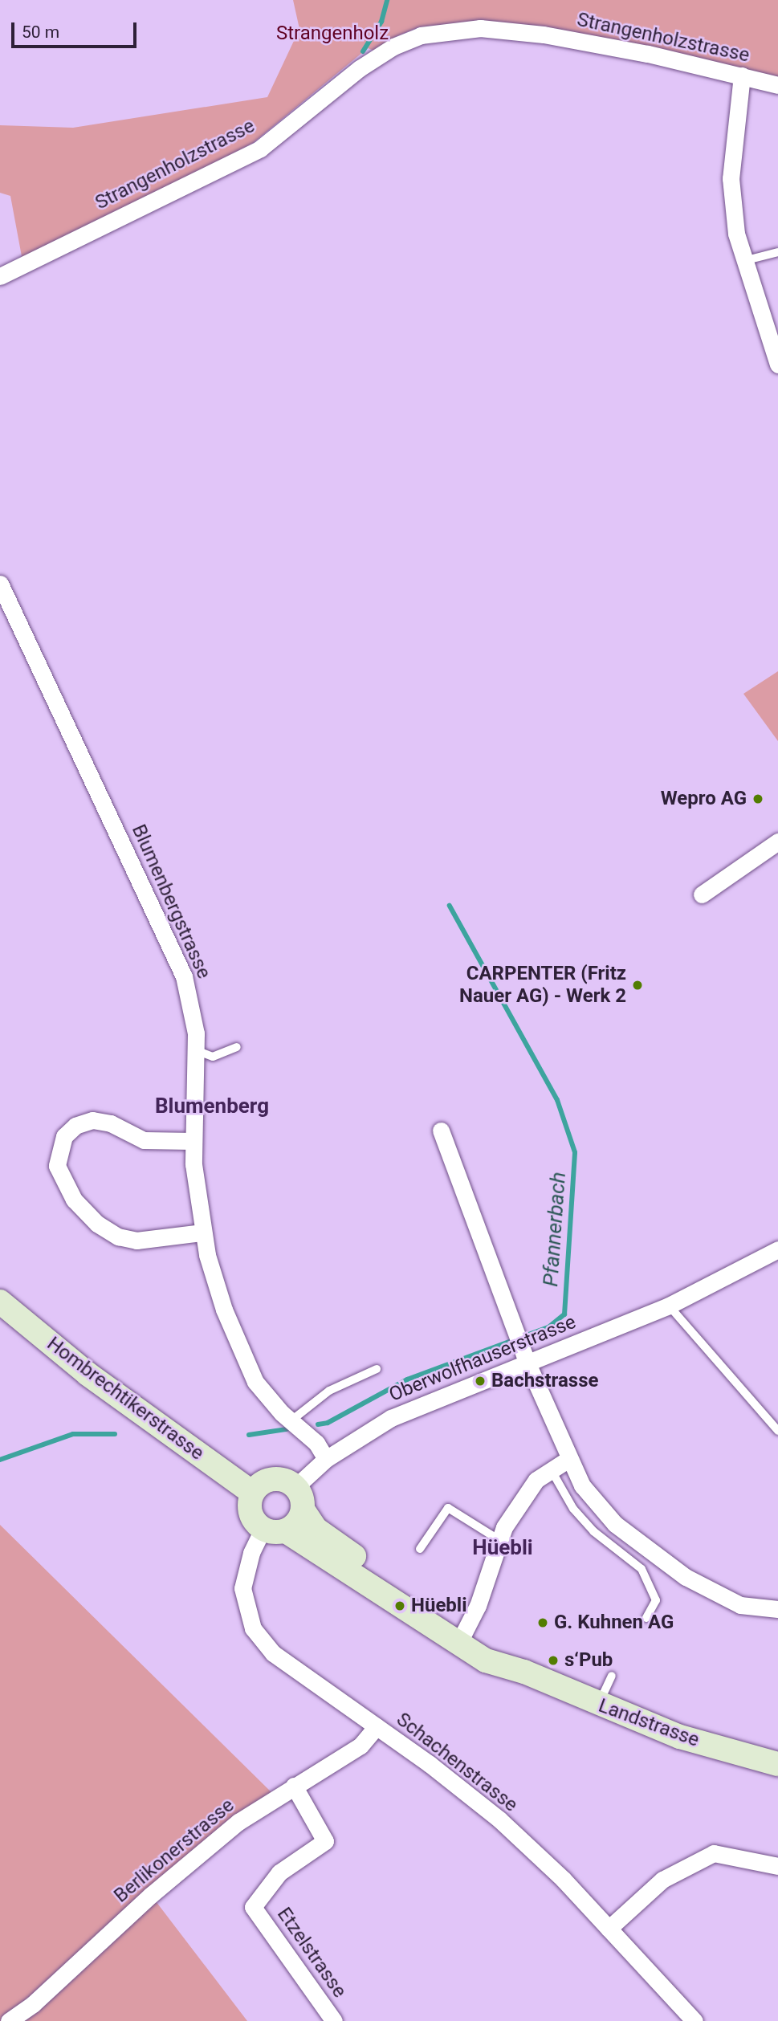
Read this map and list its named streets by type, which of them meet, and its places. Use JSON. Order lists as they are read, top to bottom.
{
  "streets": {
    "main road": ["Hombrechtikerstrasse", "Landstrasse"],
    "street": [
      "Strangenholzstrasse",
      "Blumenbergstrasse",
      "Oberwolfhauserstrasse",
      "Schachenstrasse",
      "Berlikonerstrasse",
      "Etzelstrasse"
    ]
  },
  "crossings": [
    ["Blumenbergstrasse", "Oberwolfhauserstrasse"],
    ["Oberwolfhauserstrasse", "Hombrechtikerstrasse"],
    ["Oberwolfhauserstrasse", "Landstrasse"],
    ["Oberwolfhauserstrasse", "Schachenstrasse"],
    ["Hombrechtikerstrasse", "Landstrasse"],
    ["Hombrechtikerstrasse", "Schachenstrasse"],
    ["Landstrasse", "Schachenstrasse"],
    ["Schachenstrasse", "Berlikonerstrasse"],
    ["Berlikonerstrasse", "Etzelstrasse"]
  ],
  "districts": ["Blumenberg", "Hüebli"],
  "water": ["Pfannerbach"],
  "parks": ["Strangenholz"],
  "places": [
    "Wepro AG",
    "CARPENTER (Fritz Nauer AG) - Werk 2",
    "Bachstrasse",
    "Hüebli",
    "G. Kuhnen AG",
    "s‘Pub"
  ],
  "scale_bar": "50 m"
}
